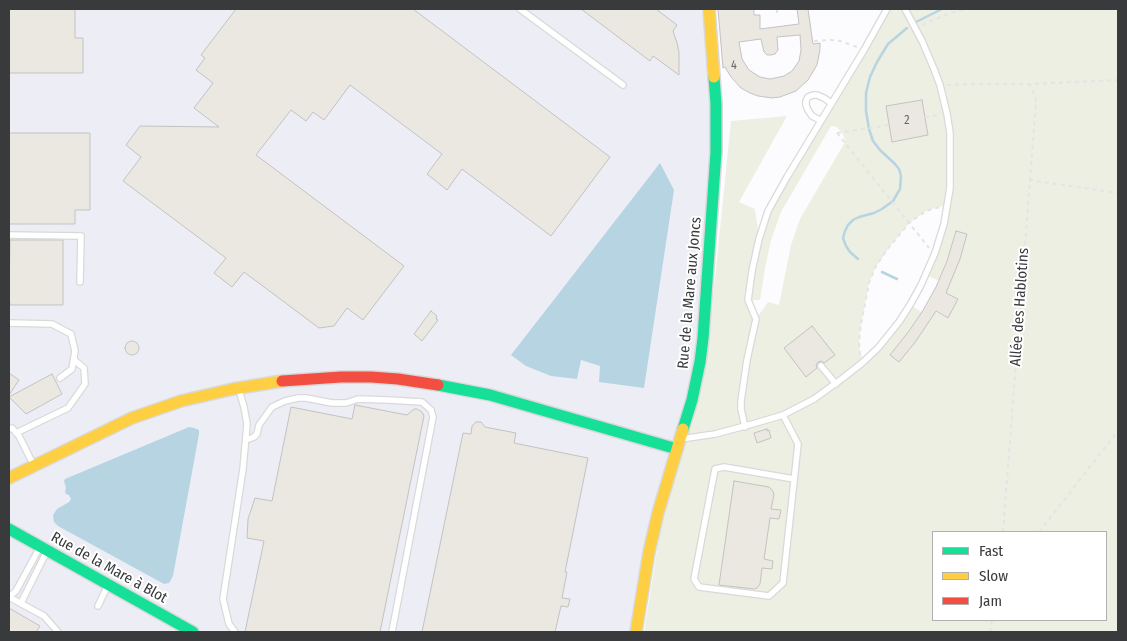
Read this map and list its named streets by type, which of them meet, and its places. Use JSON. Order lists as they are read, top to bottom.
{
  "streets": {
    "street": ["Rue de la Mare aux Joncs", "Rue de la Mare à Blot"],
    "path": ["Allée des Hablotins"]
  },
  "house_numbers": ["4", "2"],
  "legend": ["Fast", "Slow", "Jam"]
}
